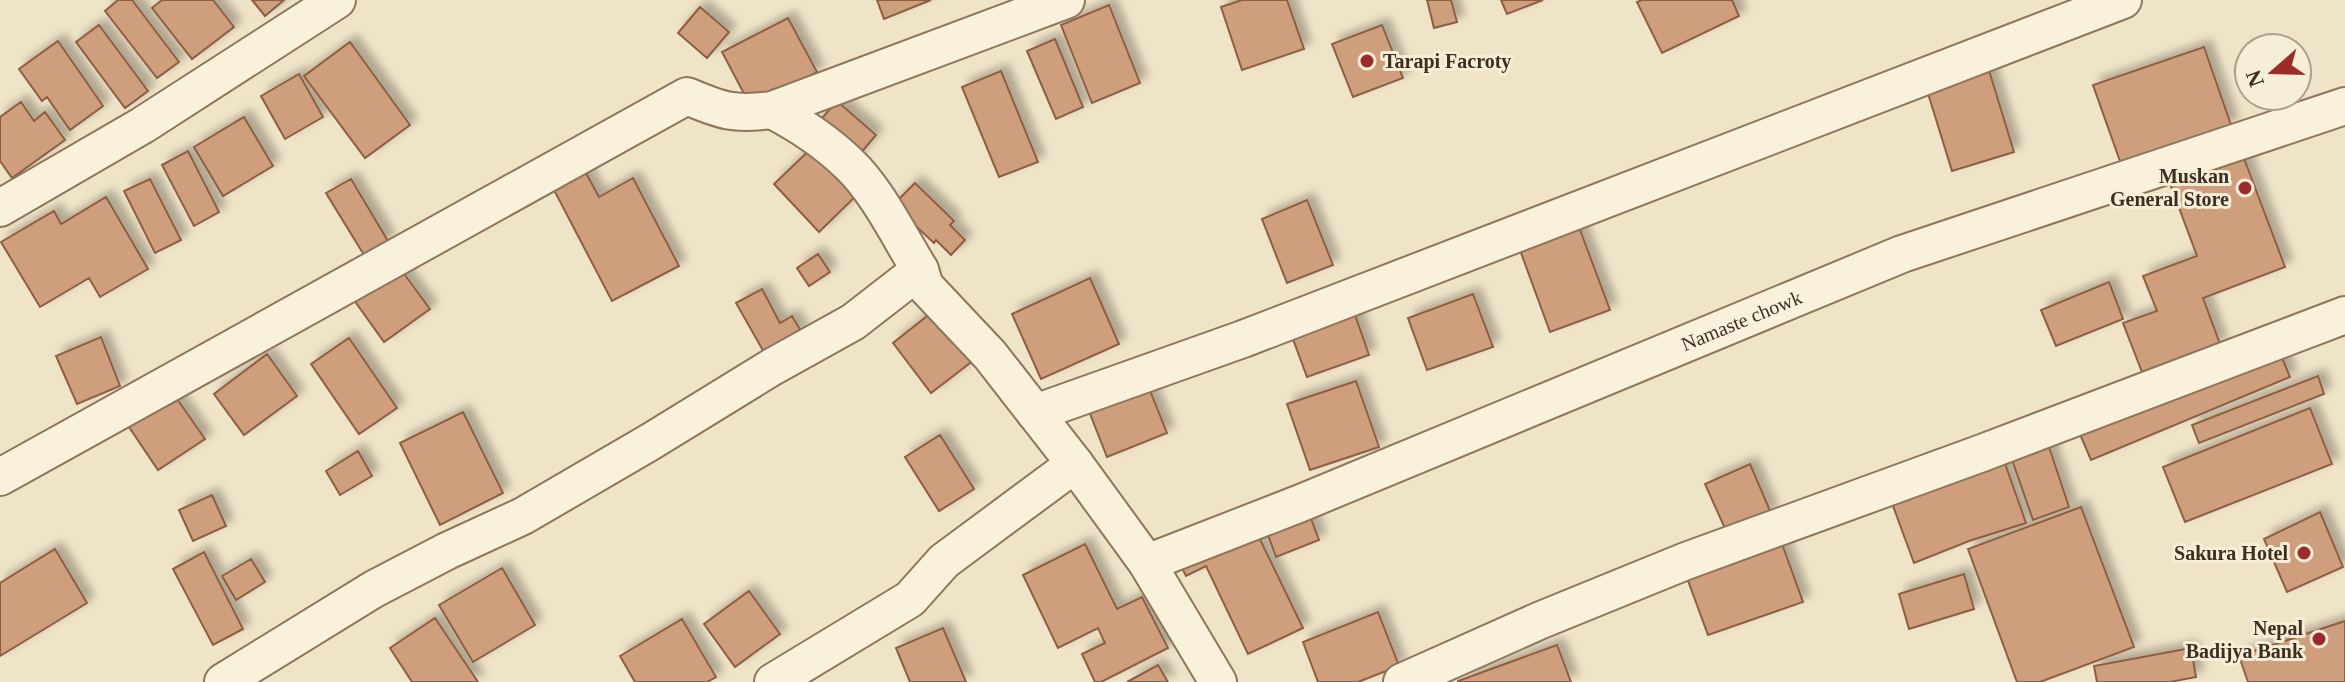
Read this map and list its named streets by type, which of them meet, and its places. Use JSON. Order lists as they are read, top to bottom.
{
  "streets": {
    "street": ["Namaste chowk"]
  },
  "places": [
    "Tarapi Facroty",
    "Muskan General Store",
    "Sakura Hotel",
    "Nepal Badijya Bank"
  ],
  "north": "left"
}
